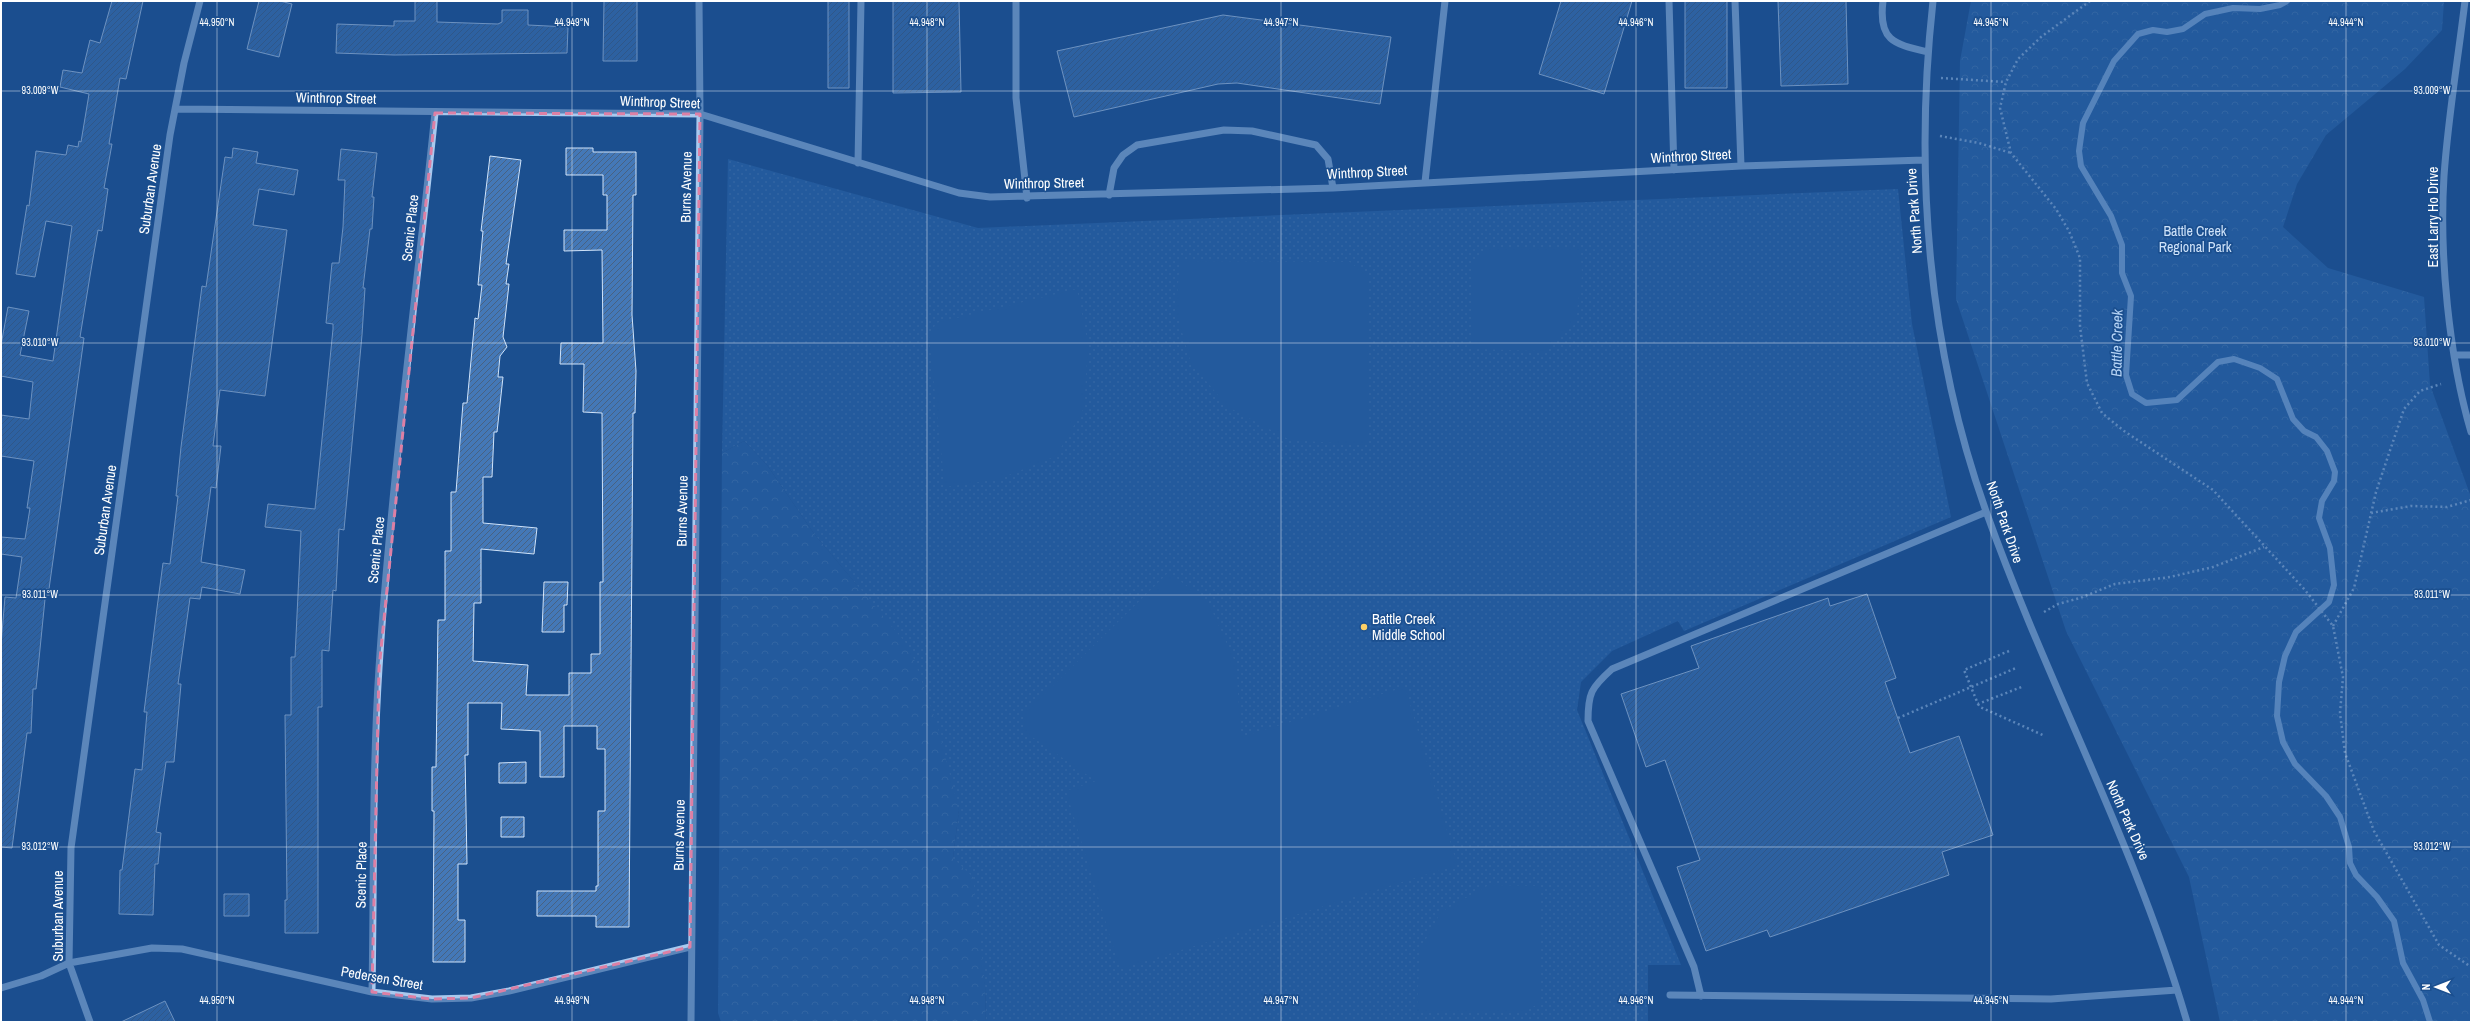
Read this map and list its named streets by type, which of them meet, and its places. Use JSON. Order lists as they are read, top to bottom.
{
  "streets": {
    "street": [
      "Winthrop Street",
      "Burns Avenue",
      "Suburban Avenue",
      "North Park Drive",
      "East Larry Ho Drive",
      "Scenic Place",
      "Pedersen Street"
    ]
  },
  "crossings": [
    ["Winthrop Street", "Burns Avenue"],
    ["Winthrop Street", "Suburban Avenue"],
    ["Winthrop Street", "North Park Drive"],
    ["Winthrop Street", "Scenic Place"],
    ["Burns Avenue", "Pedersen Street"],
    ["Suburban Avenue", "Pedersen Street"],
    ["Scenic Place", "Pedersen Street"]
  ],
  "water": ["Battle Creek"],
  "parks": ["Battle Creek Regional Park"],
  "places": ["Battle Creek Middle School"],
  "north": "left",
  "coordinates": [
    "44.950°N",
    "44.949°N",
    "44.948°N",
    "44.947°N",
    "44.946°N",
    "44.945°N",
    "44.944°N",
    "93.009°W",
    "93.010°W",
    "93.011°W",
    "93.012°W"
  ]
}
